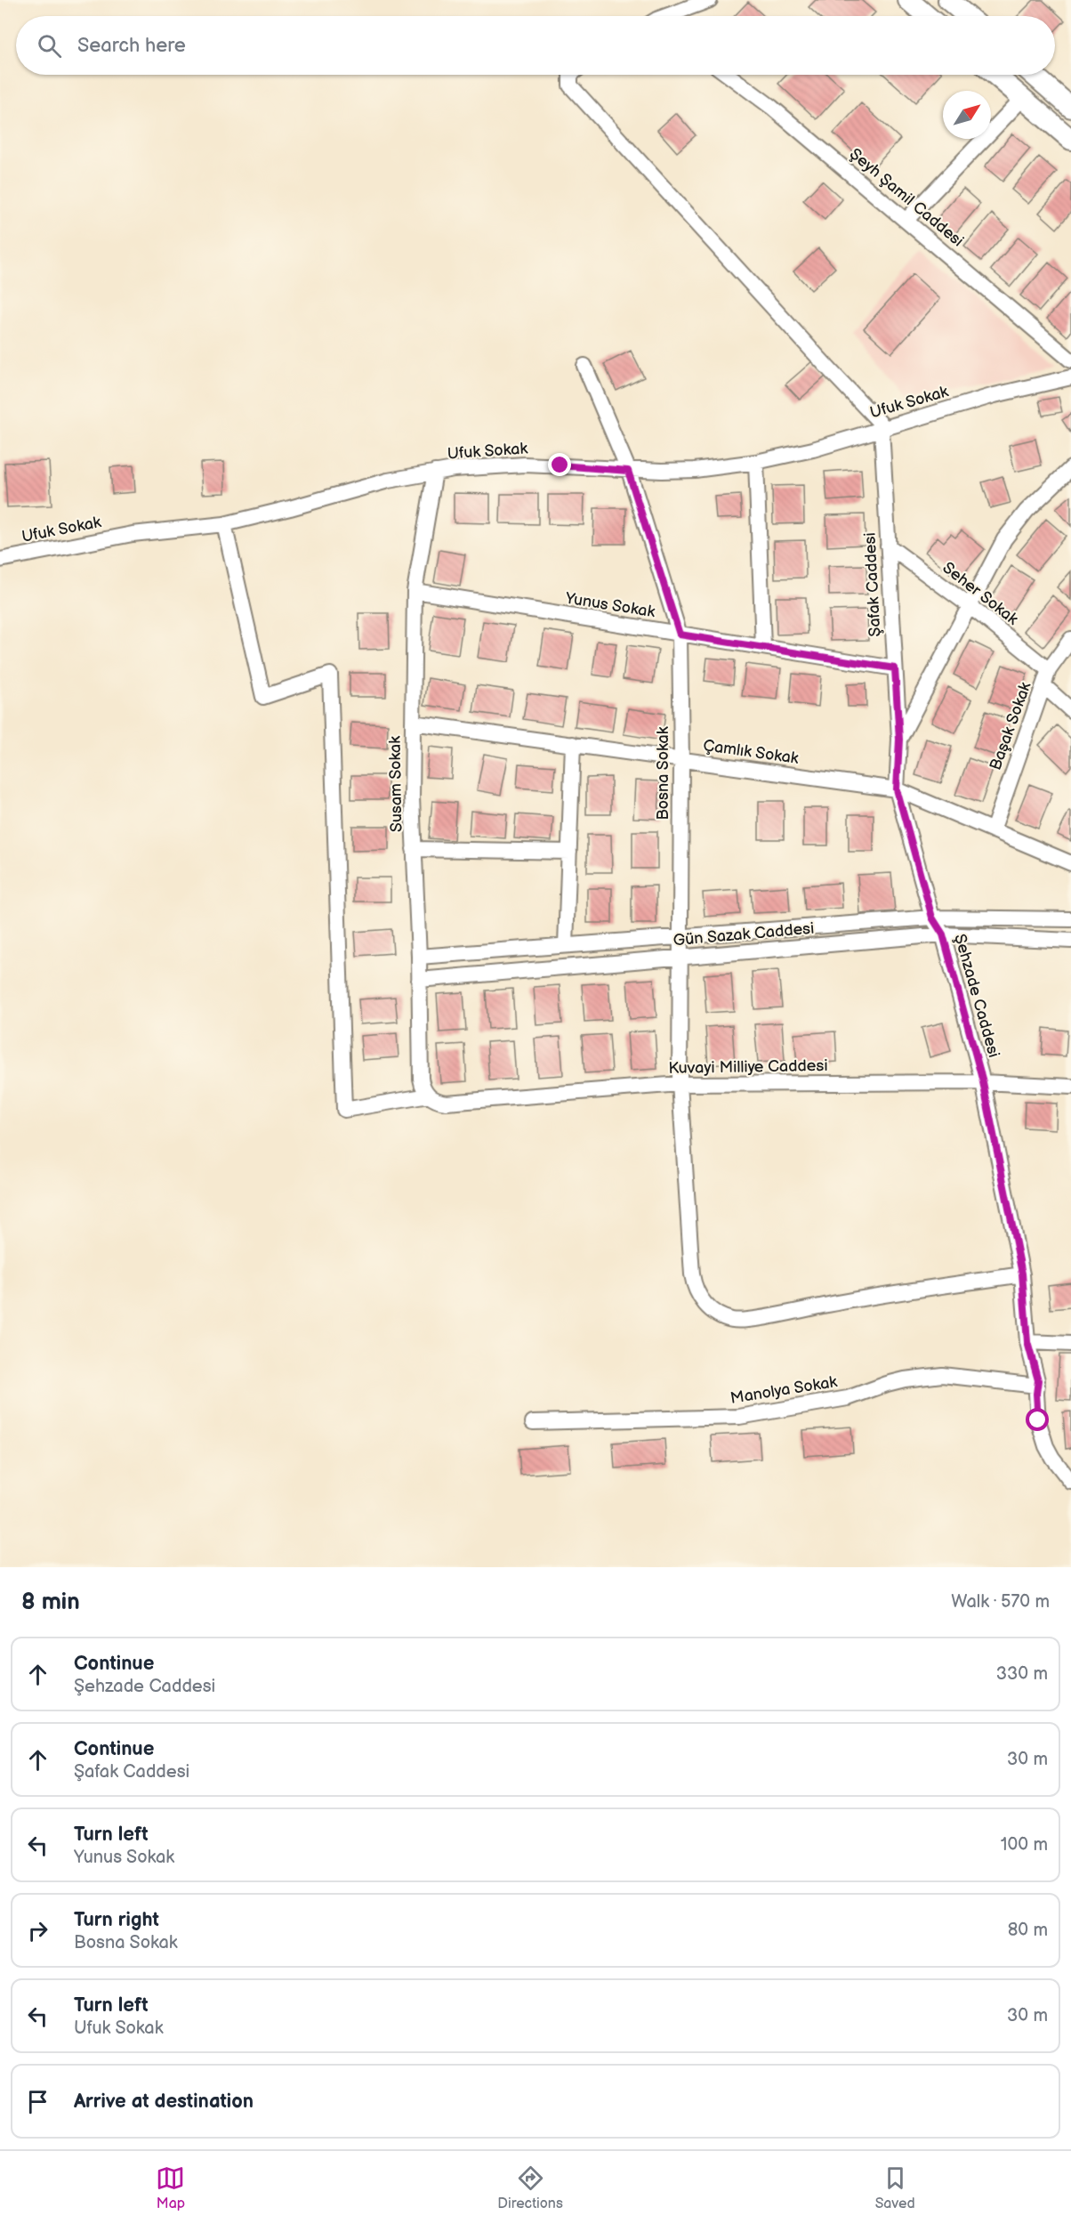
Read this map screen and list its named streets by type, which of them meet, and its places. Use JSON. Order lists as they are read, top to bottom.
{
  "streets": {
    "street": [
      "Şeyh Şamil Caddesi",
      "Ufuk Sokak",
      "Şafak Caddesi",
      "Seher Sokak",
      "Yunus Sokak",
      "Başak Sokak",
      "Çamlık Sokak",
      "Bosna Sokak",
      "Susam Sokak",
      "Gün Sazak Caddesi",
      "Şehzade Caddesi",
      "Kuvayi Milliye Caddesi",
      "Manolya Sokak"
    ]
  },
  "crossings": [
    ["Ufuk Sokak", "Şafak Caddesi"],
    ["Ufuk Sokak", "Bosna Sokak"],
    ["Ufuk Sokak", "Susam Sokak"],
    ["Şafak Caddesi", "Seher Sokak"],
    ["Şafak Caddesi", "Yunus Sokak"],
    ["Şafak Caddesi", "Şehzade Caddesi"],
    ["Seher Sokak", "Başak Sokak"],
    ["Seher Sokak", "Şehzade Caddesi"],
    ["Yunus Sokak", "Bosna Sokak"],
    ["Yunus Sokak", "Susam Sokak"],
    ["Başak Sokak", "Çamlık Sokak"],
    ["Çamlık Sokak", "Bosna Sokak"],
    ["Çamlık Sokak", "Susam Sokak"],
    ["Çamlık Sokak", "Şehzade Caddesi"],
    ["Bosna Sokak", "Gün Sazak Caddesi"],
    ["Bosna Sokak", "Şehzade Caddesi"],
    ["Bosna Sokak", "Kuvayi Milliye Caddesi"],
    ["Susam Sokak", "Gün Sazak Caddesi"],
    ["Susam Sokak", "Kuvayi Milliye Caddesi"],
    ["Gün Sazak Caddesi", "Şehzade Caddesi"],
    ["Şehzade Caddesi", "Kuvayi Milliye Caddesi"],
    ["Şehzade Caddesi", "Manolya Sokak"]
  ],
  "north": "top right",
  "page": {
    "search": "Search here",
    "heading": ["8 min", "Walk · 570 m"],
    "list": [
      ["Continue", "Şehzade Caddesi", "330 m"],
      ["Continue", "Şafak Caddesi", "30 m"],
      ["Turn left", "Yunus Sokak", "100 m"],
      ["Turn right", "Bosna Sokak", "80 m"],
      ["Turn left", "Ufuk Sokak", "30 m"],
      "Arrive at destination"
    ],
    "nav": ["Map", "Directions", "Saved"]
  }
}
